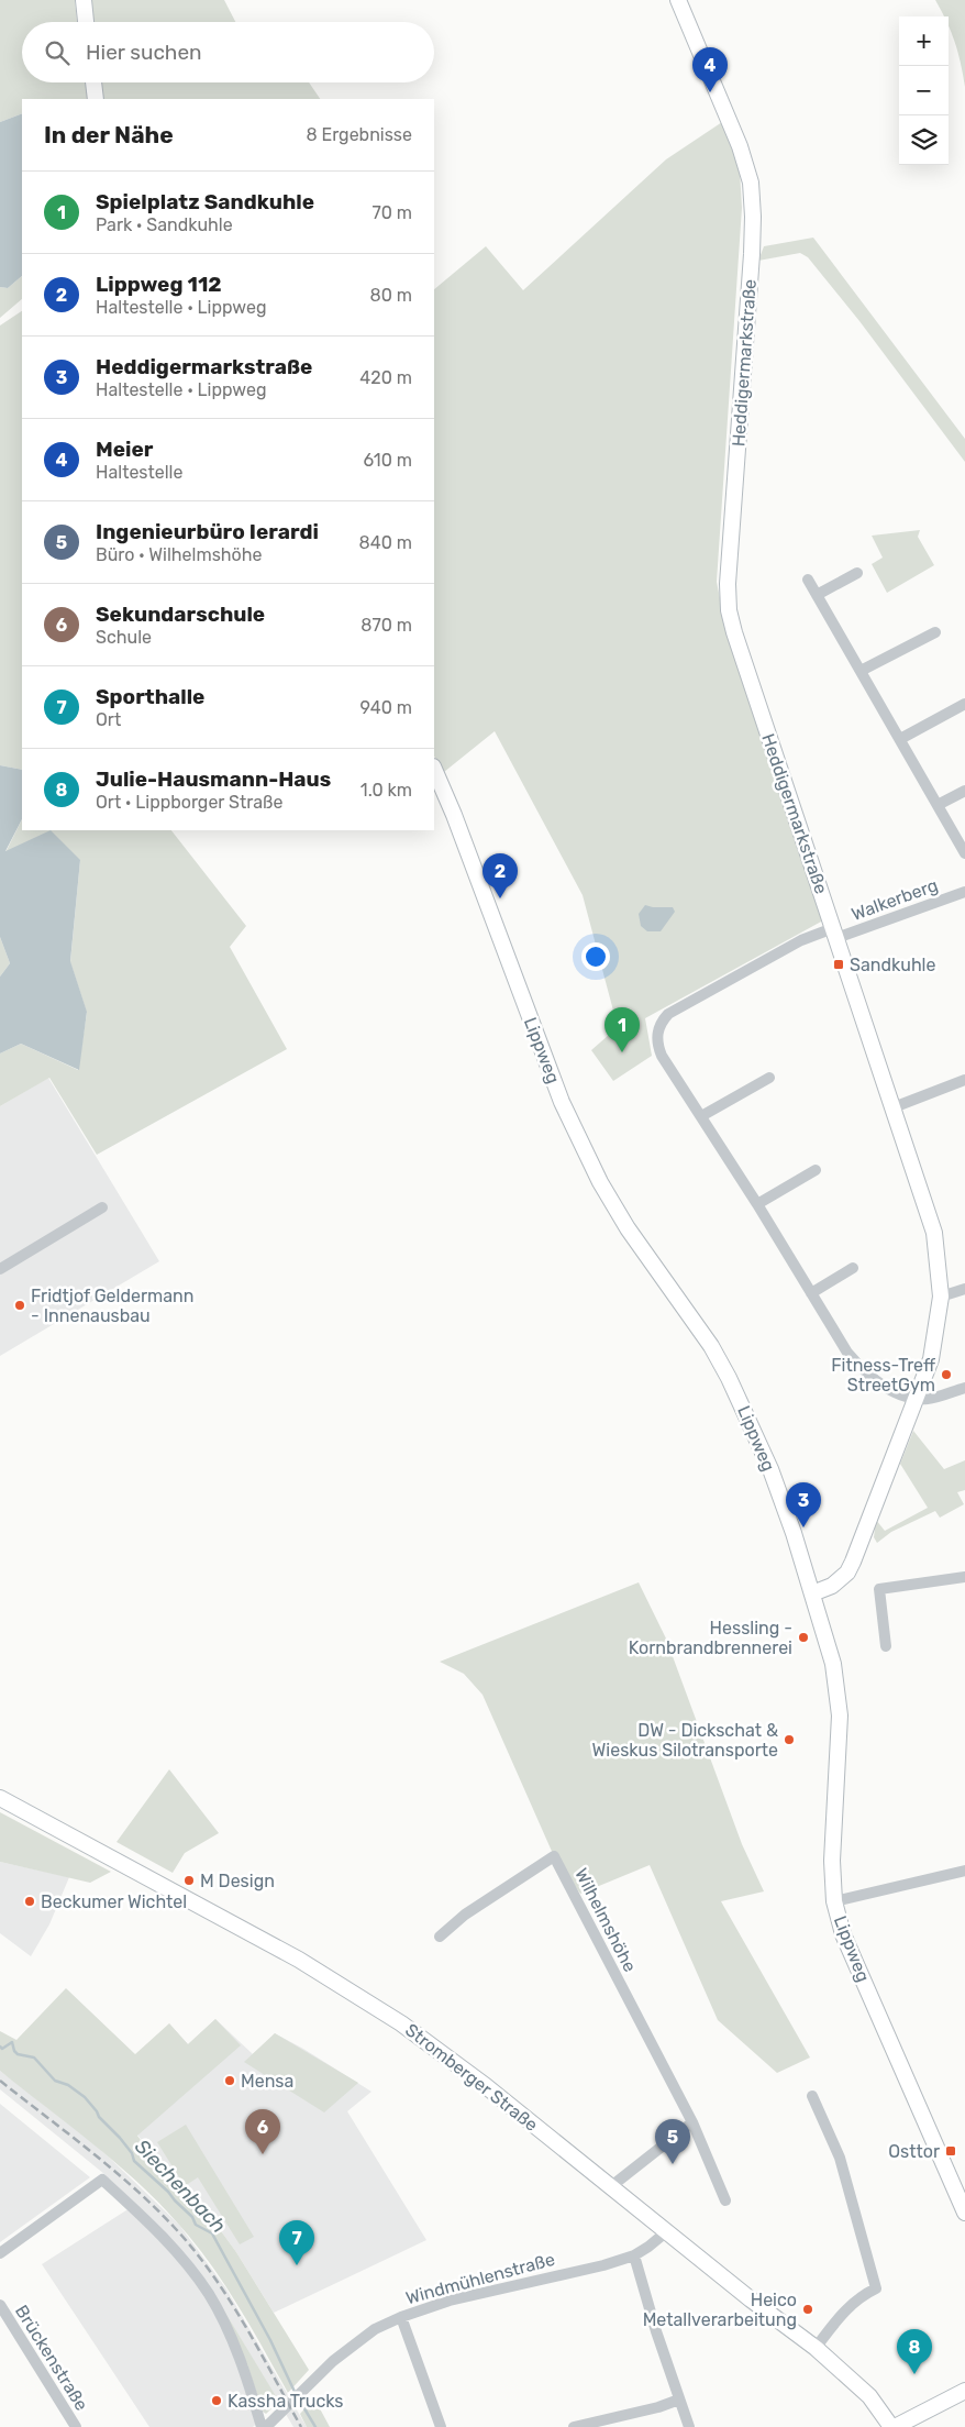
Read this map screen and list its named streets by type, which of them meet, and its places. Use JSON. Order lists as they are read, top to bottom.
{
  "streets": {
    "street": [
      "Heddigermarkstraße",
      "Walkerberg",
      "Lippweg",
      "Wilhelmshöhe",
      "Stromberger Straße",
      "Windmühlenstraße",
      "Brückenstraße"
    ]
  },
  "crossings": [
    ["Heddigermarkstraße", "Walkerberg"],
    ["Heddigermarkstraße", "Lippweg"],
    ["Stromberger Straße", "Windmühlenstraße"]
  ],
  "water": ["Siechenbach"],
  "places": {
    "transit": ["Sandkuhle", "Osttor"],
    "other": [
      "Fridtjof Geldermann - Innenausbau",
      "Fitness-Treff StreetGym",
      "Hessling - Kornbrandbrennerei",
      "DW - Dickschat & Wieskus Silotransporte",
      "M Design",
      "Beckumer Wichtel",
      "Mensa",
      "Heico Metallverarbeitung",
      "Kassha Trucks"
    ]
  },
  "page": {
    "map_buttons": ["+", "−"],
    "search": "Hier suchen",
    "pins": [
      "4",
      "2",
      "1",
      "3",
      "6",
      "5",
      "7",
      "8"
    ],
    "heading": ["In der Nähe", "8 Ergebnisse"],
    "list": [
      {
        "mark": "1",
        "name": "Spielplatz Sandkuhle",
        "note": "Park · Sandkuhle",
        "value": "70 m"
      },
      {
        "mark": "2",
        "name": "Lippweg 112",
        "note": "Haltestelle · Lippweg",
        "value": "80 m"
      },
      {
        "mark": "3",
        "name": "Heddigermarkstraße",
        "note": "Haltestelle · Lippweg",
        "value": "420 m"
      },
      {
        "mark": "4",
        "name": "Meier",
        "note": "Haltestelle",
        "value": "610 m"
      },
      {
        "mark": "5",
        "name": "Ingenieurbüro Ierardi",
        "note": "Büro · Wilhelmshöhe",
        "value": "840 m"
      },
      {
        "mark": "6",
        "name": "Sekundarschule",
        "note": "Schule",
        "value": "870 m"
      },
      {
        "mark": "7",
        "name": "Sporthalle",
        "note": "Ort",
        "value": "940 m"
      },
      {
        "mark": "8",
        "name": "Julie-Hausmann-Haus",
        "note": "Ort · Lippborger Straße",
        "value": "1.0 km"
      }
    ]
  }
}
